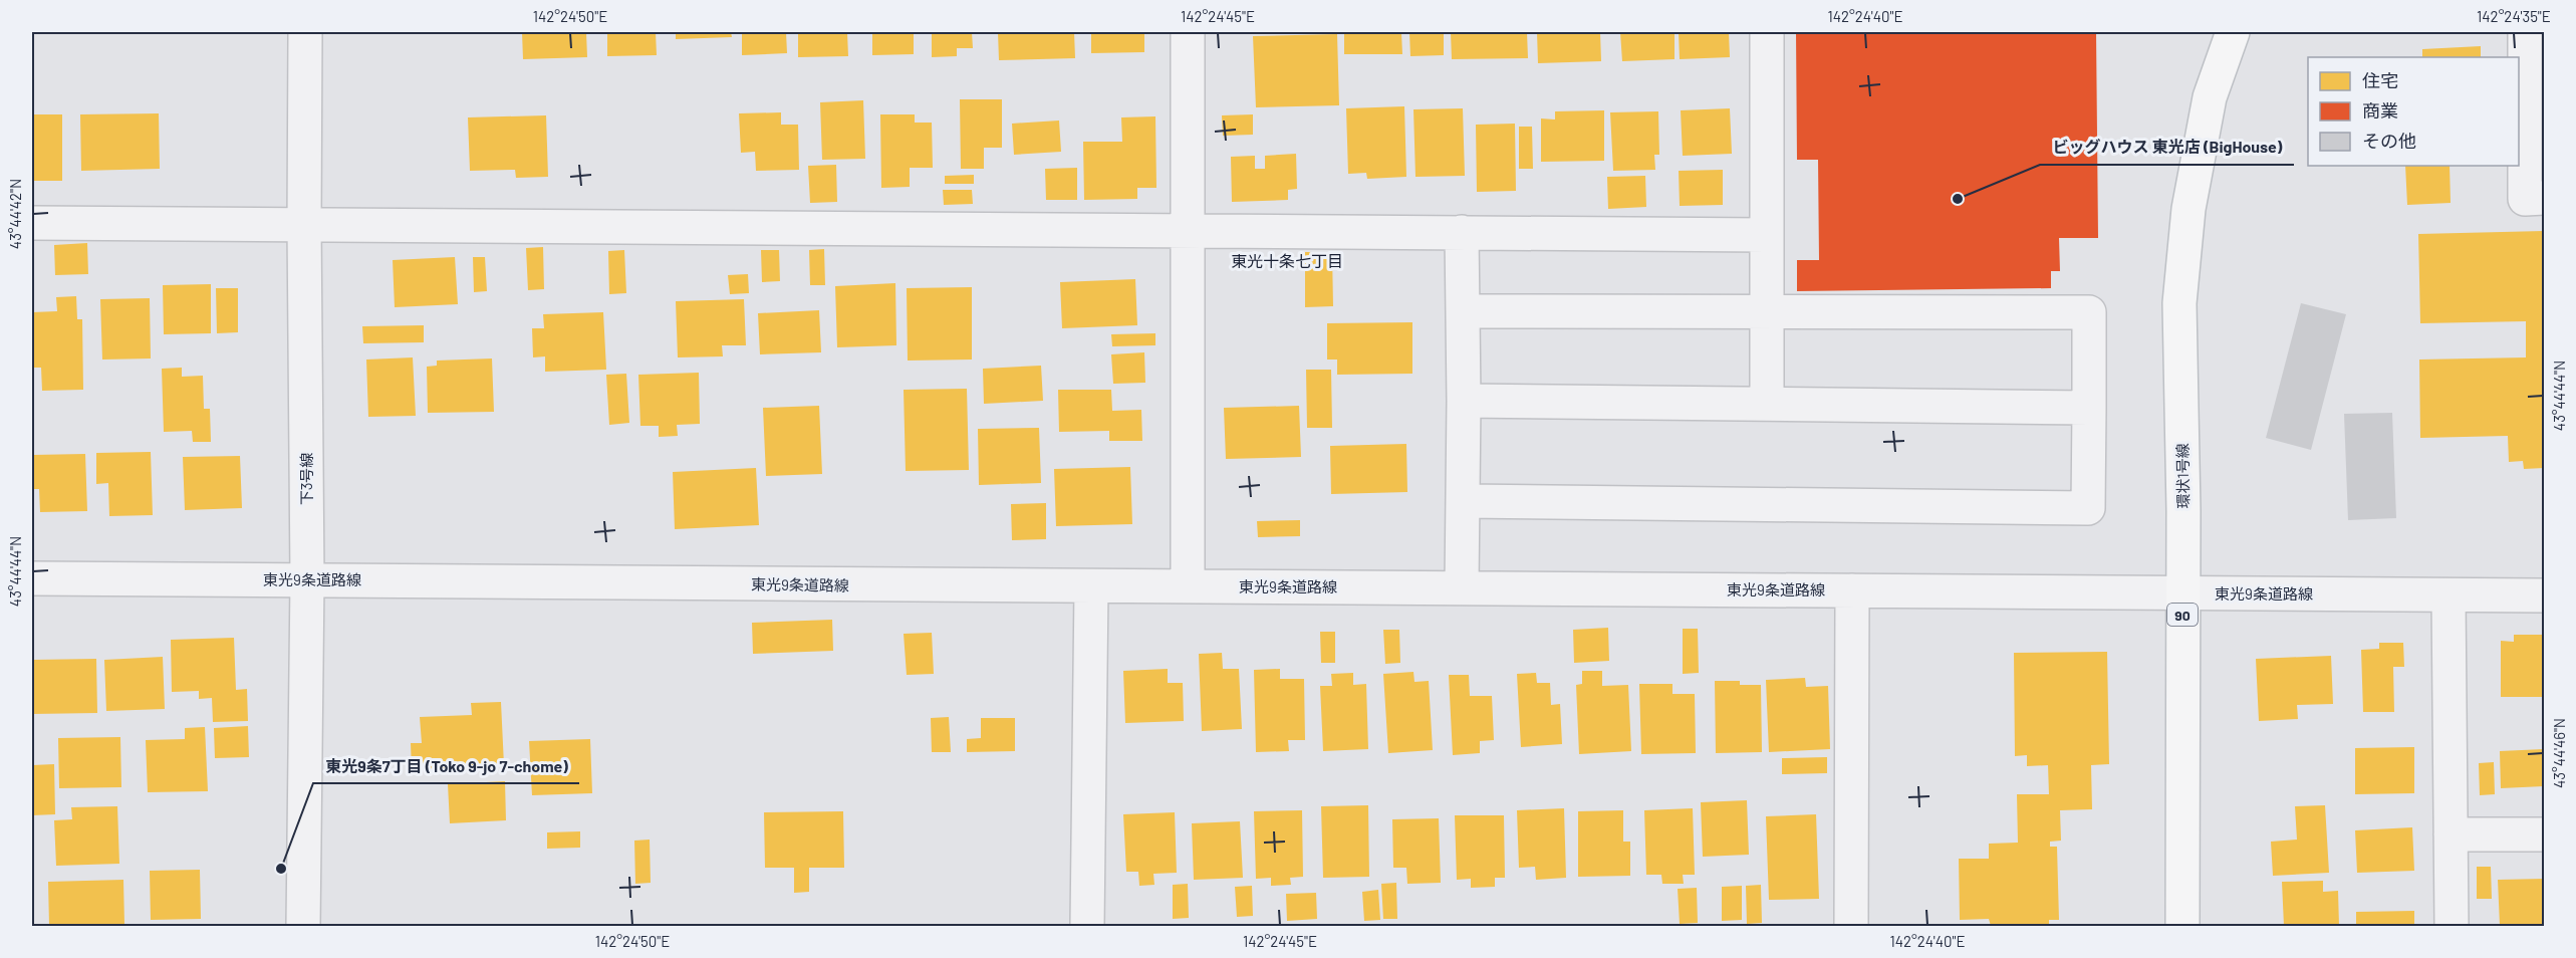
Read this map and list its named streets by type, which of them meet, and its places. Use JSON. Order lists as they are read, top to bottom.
{
  "streets": {
    "main road": ["環状1号線", "90"],
    "street": ["下3号線", "東光9条道路線"]
  },
  "crossings": [
    ["環状1号線", "東光9条道路線"],
    ["下3号線", "東光9条道路線"]
  ],
  "districts": ["東光十条七丁目"],
  "places": ["ビッグハウス 東光店 (BigHouse)", "東光9条7丁目 (Toko 9-jo 7-chome)"],
  "legend": ["住宅", "商業", "その他"],
  "coordinates": [
    "142°24'50\"E",
    "142°24'45\"E",
    "142°24'40\"E",
    "142°24'35\"E",
    "43°44'42\"N",
    "43°44'44\"N",
    "43°44'46\"N"
  ]
}
